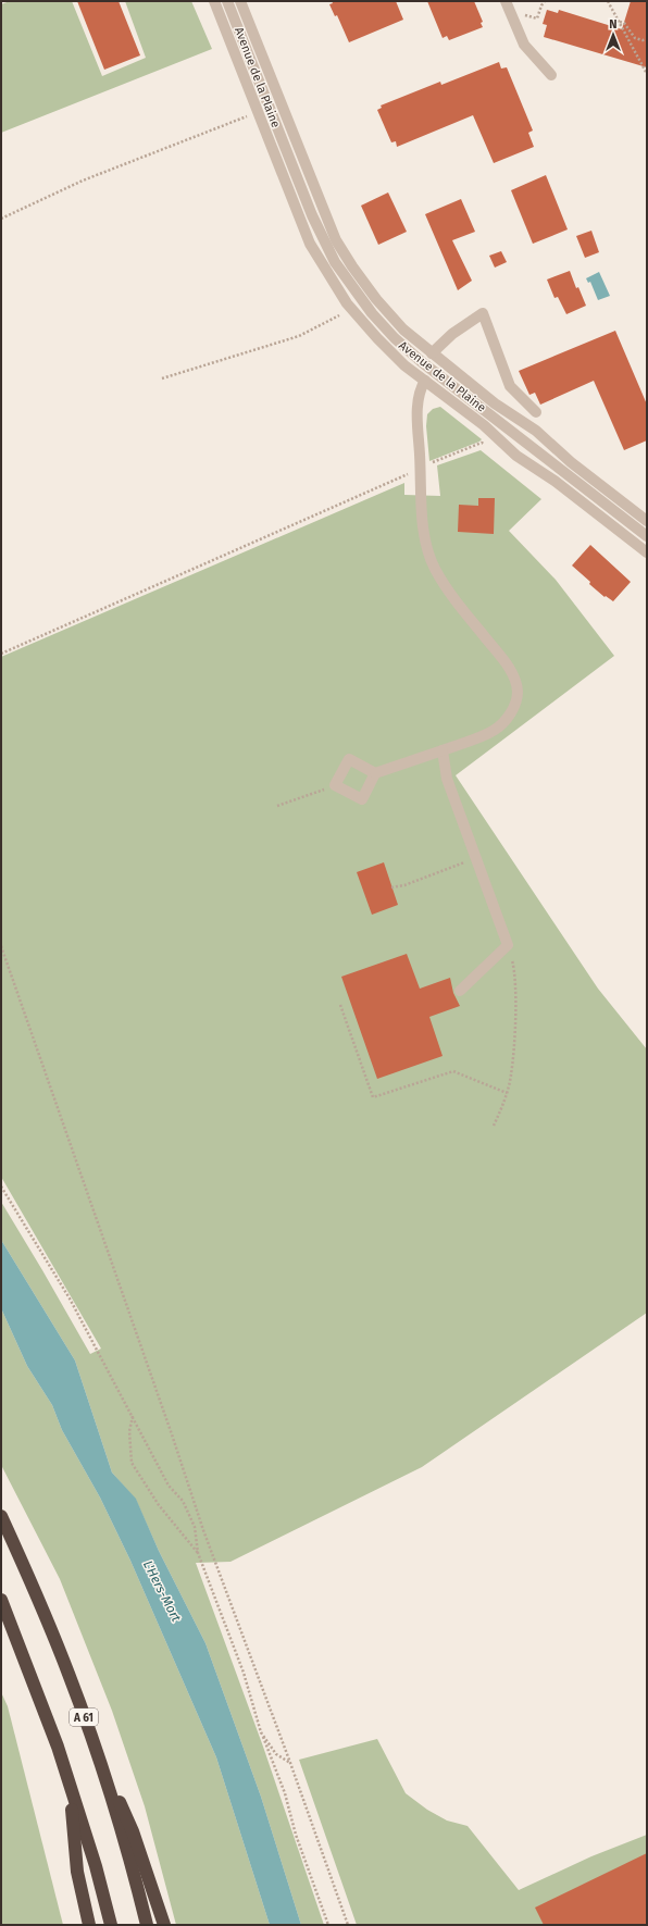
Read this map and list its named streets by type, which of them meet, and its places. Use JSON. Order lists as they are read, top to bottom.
{
  "streets": {
    "highway": ["A 61"],
    "street": ["Avenue de la Plaine"]
  },
  "water": ["L'Hers-Mort"],
  "north": "top"
}
